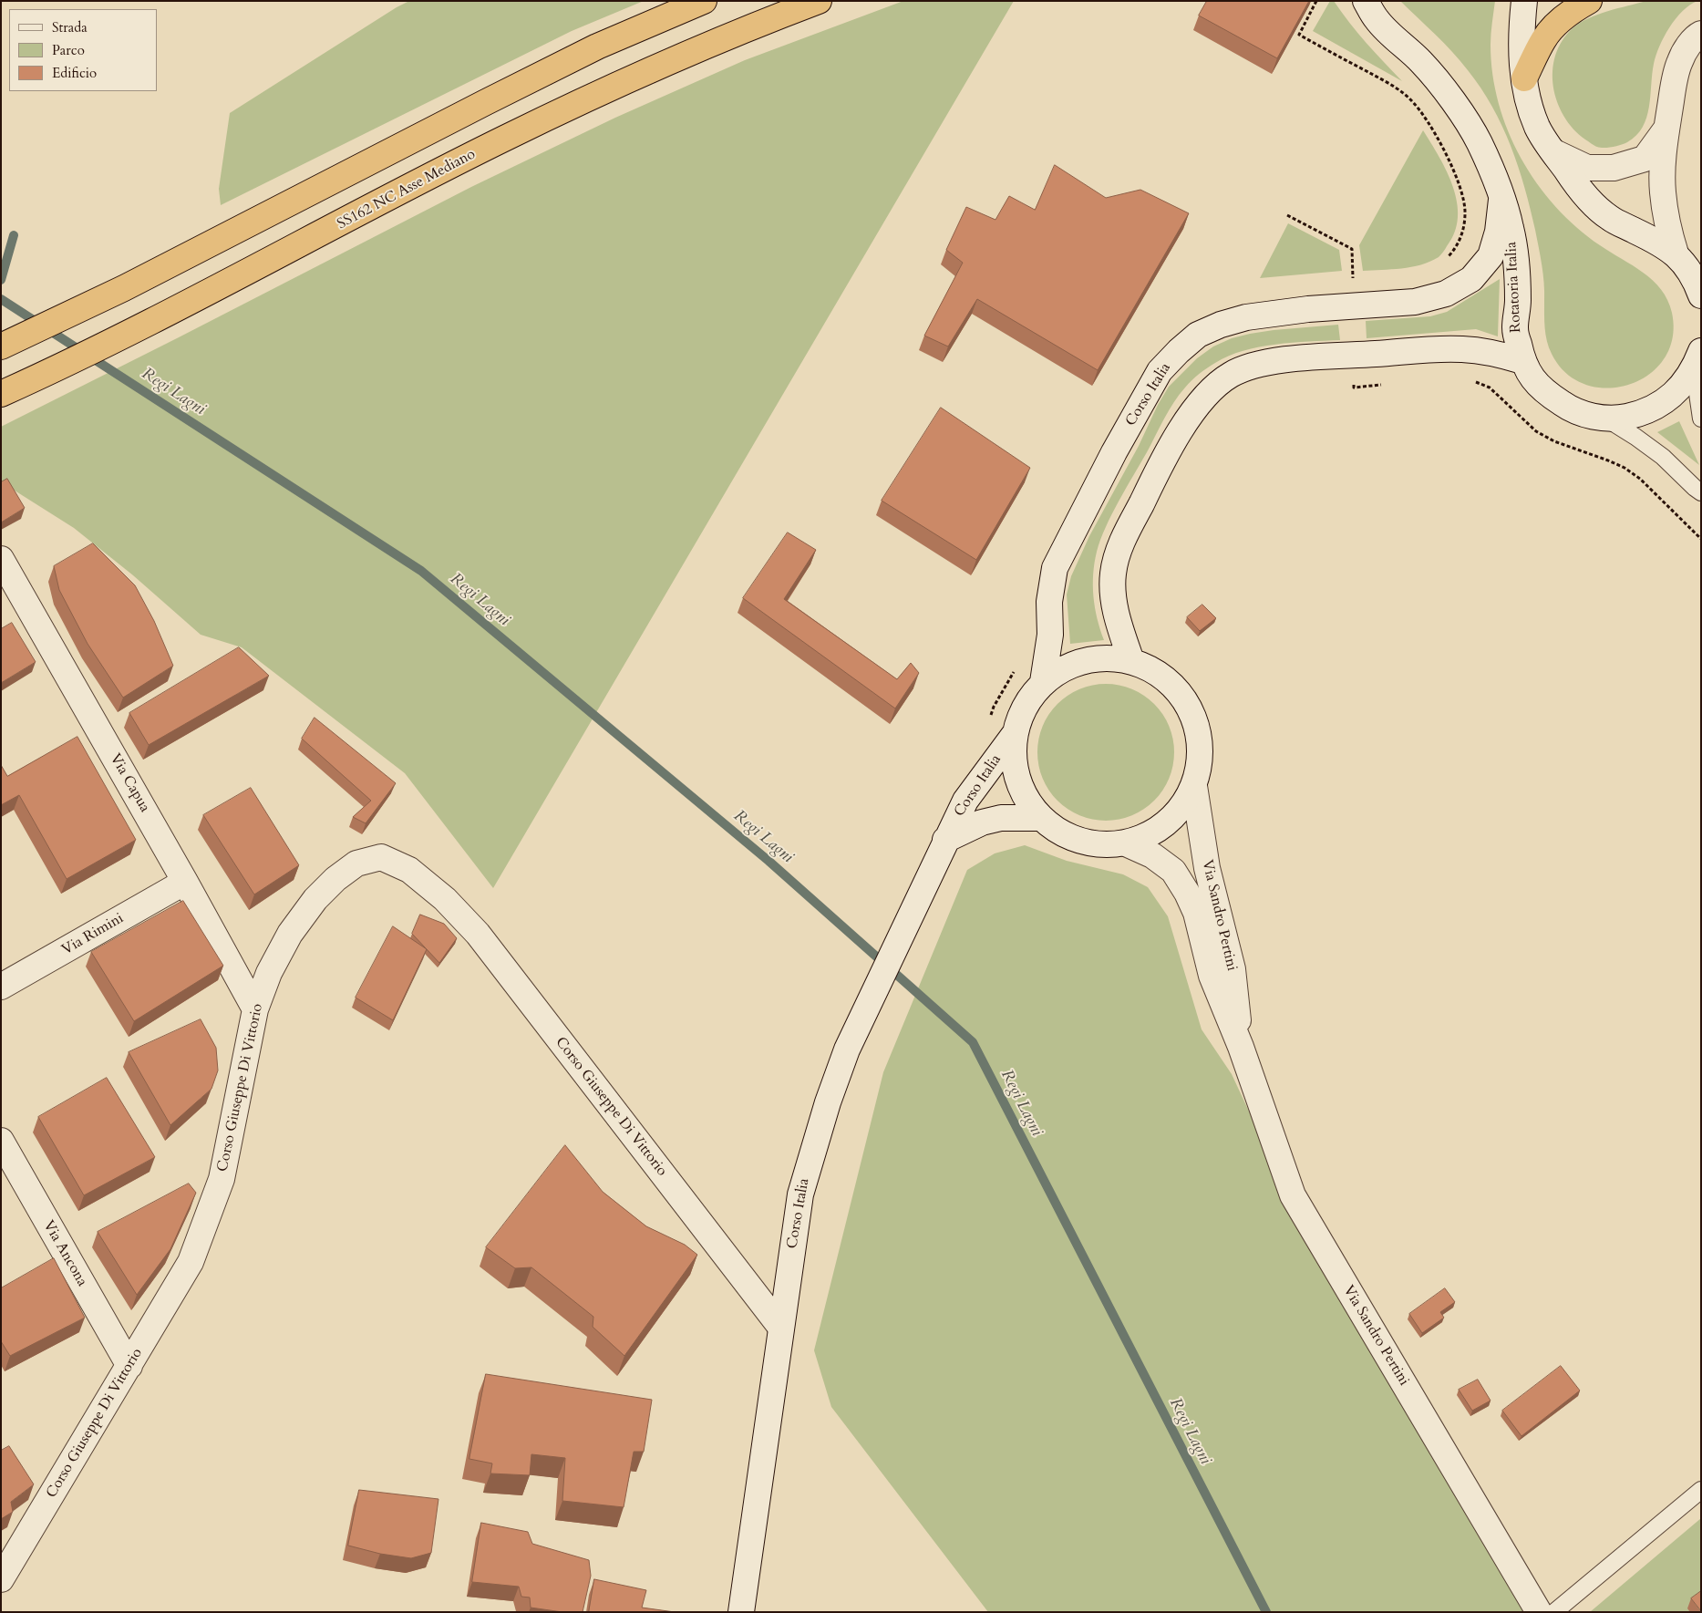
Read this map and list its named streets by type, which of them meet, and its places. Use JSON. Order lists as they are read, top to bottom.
{
  "streets": {
    "highway": ["SS162 NC Asse Mediano"],
    "main road": [
      "Rotatoria Italia",
      "Corso Italia",
      "Via Capua",
      "Via Sandro Pertini",
      "Via Rimini",
      "Corso Giuseppe Di Vittorio",
      "Via Ancona"
    ]
  },
  "crossings": [
    ["Rotatoria Italia", "Corso Italia"],
    ["Corso Italia", "Via Sandro Pertini"],
    ["Corso Italia", "Corso Giuseppe Di Vittorio"],
    ["Via Capua", "Via Rimini"],
    ["Via Capua", "Corso Giuseppe Di Vittorio"],
    ["Corso Giuseppe Di Vittorio", "Via Ancona"]
  ],
  "water": ["Regi Lagni"],
  "legend": ["Strada", "Parco", "Edificio"]
}
